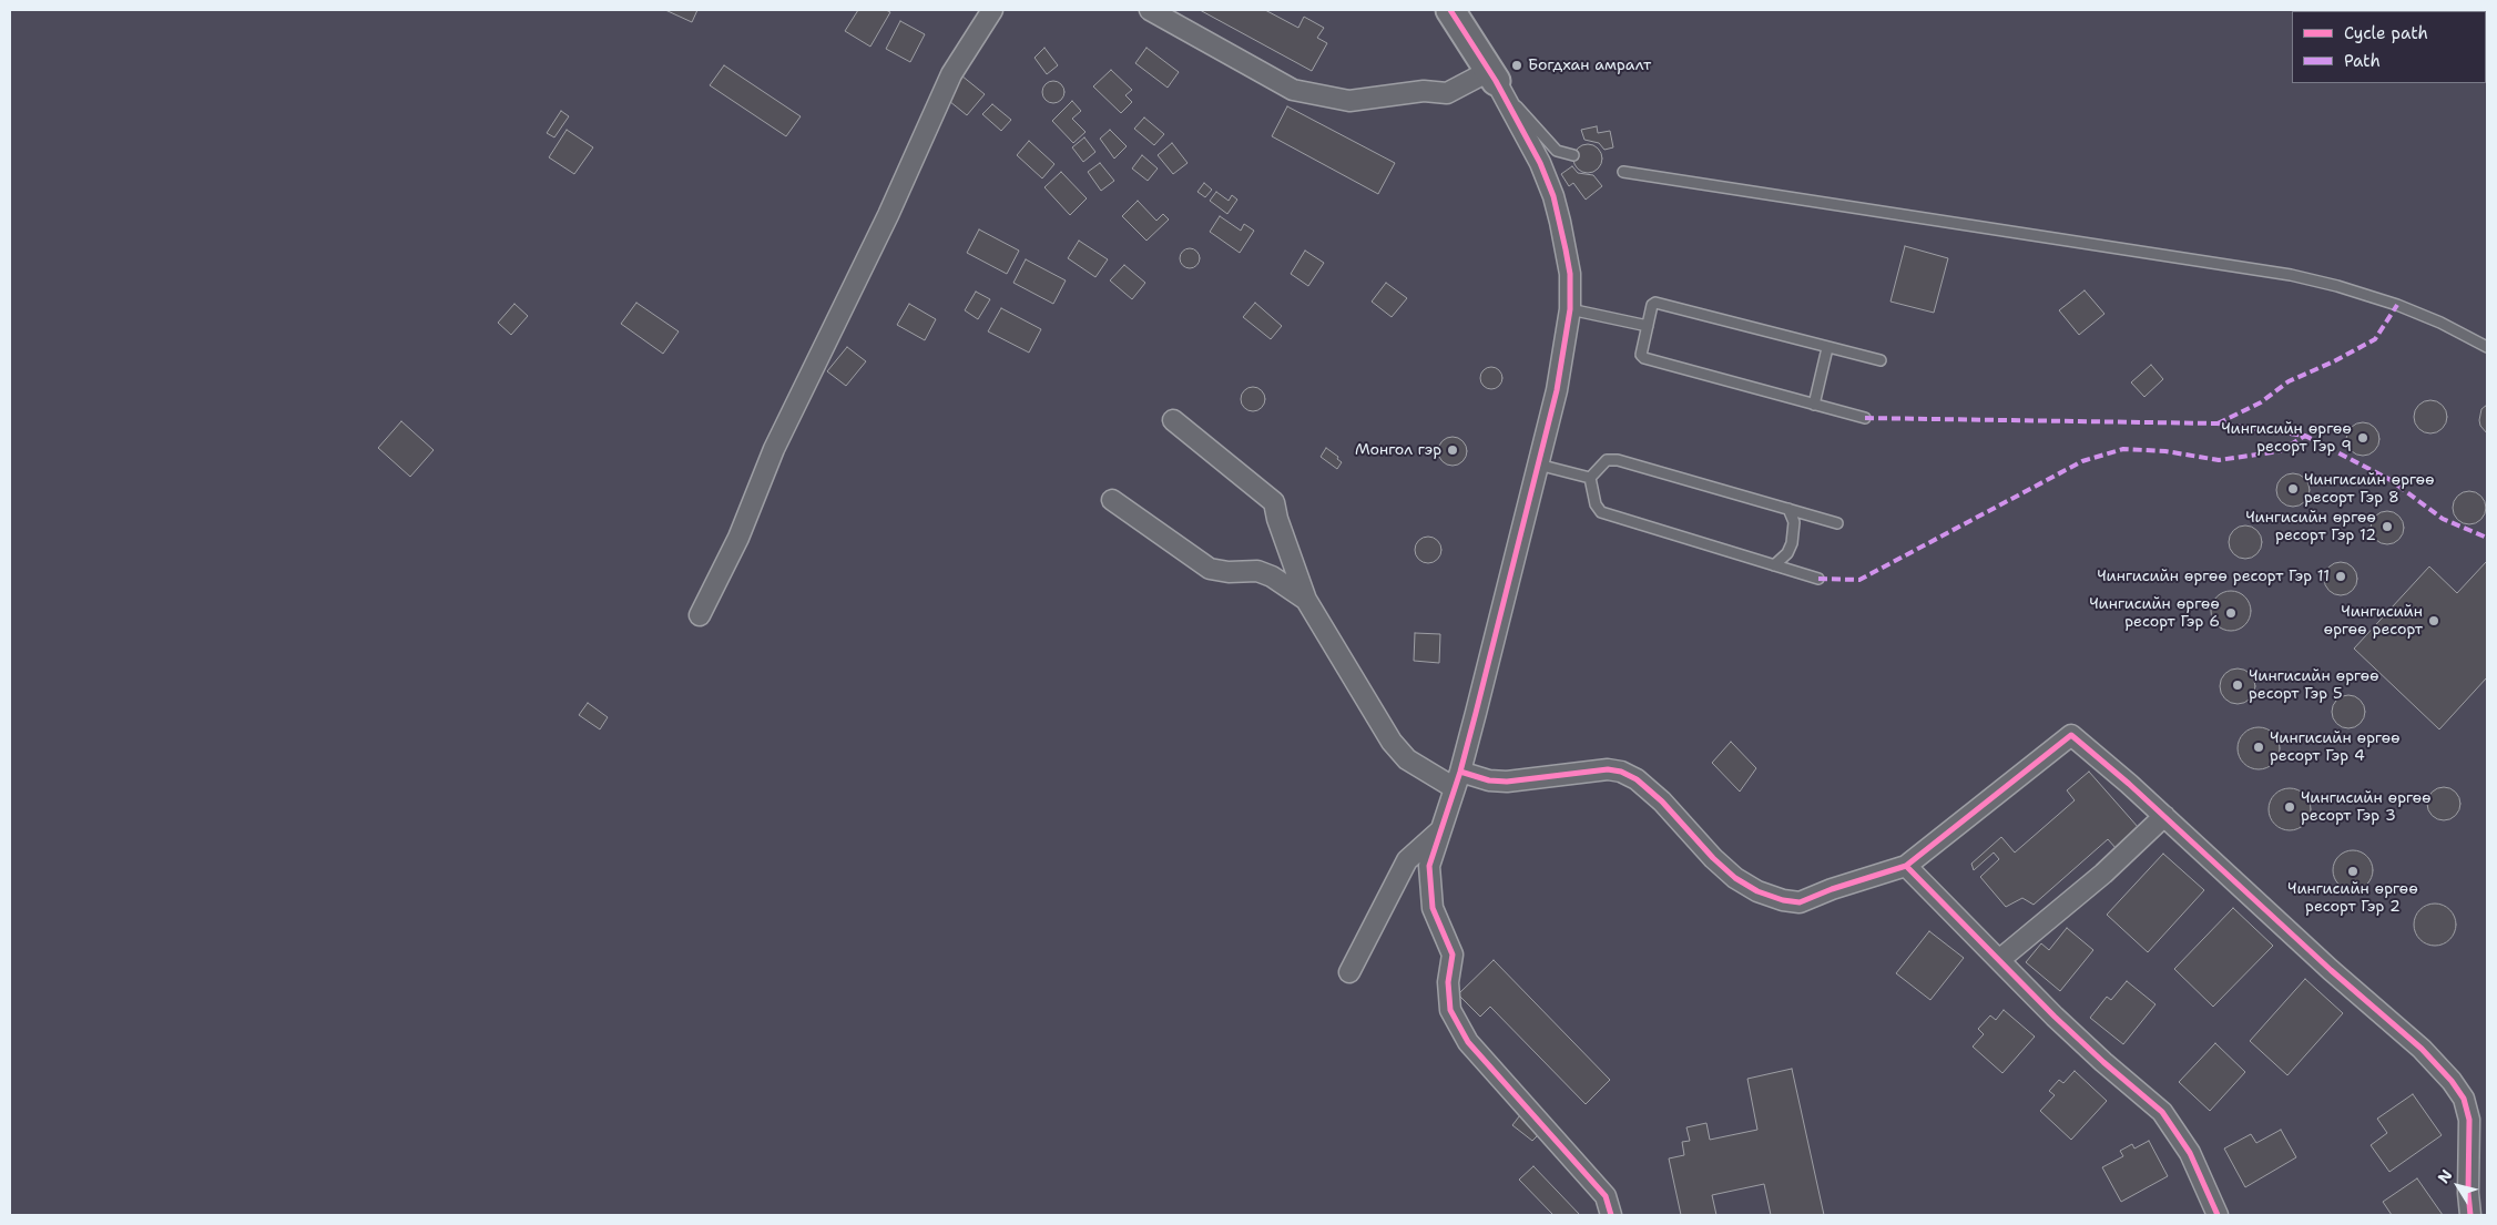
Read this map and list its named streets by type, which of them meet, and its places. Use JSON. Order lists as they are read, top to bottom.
{
  "places": [
    "Богдхан амралт",
    "Чингисийн өргөө ресорт Гэр 9",
    "Монгол гэр",
    "Чингисийн өргөө ресорт Гэр 8",
    "Чингисийн өргөө ресорт Гэр 12",
    "Чингисийн өргөө ресорт Гэр 11",
    "Чингисийн өргөө ресорт Гэр 6",
    "Чингисийн өргөө ресорт",
    "Чингисийн өргөө ресорт Гэр 5",
    "Чингисийн өргөө ресорт Гэр 4",
    "Чингисийн өргөө ресорт Гэр 3",
    "Чингисийн өргөө ресорт Гэр 2"
  ],
  "legend": ["Cycle path", "Path"],
  "north": "top left"
}
